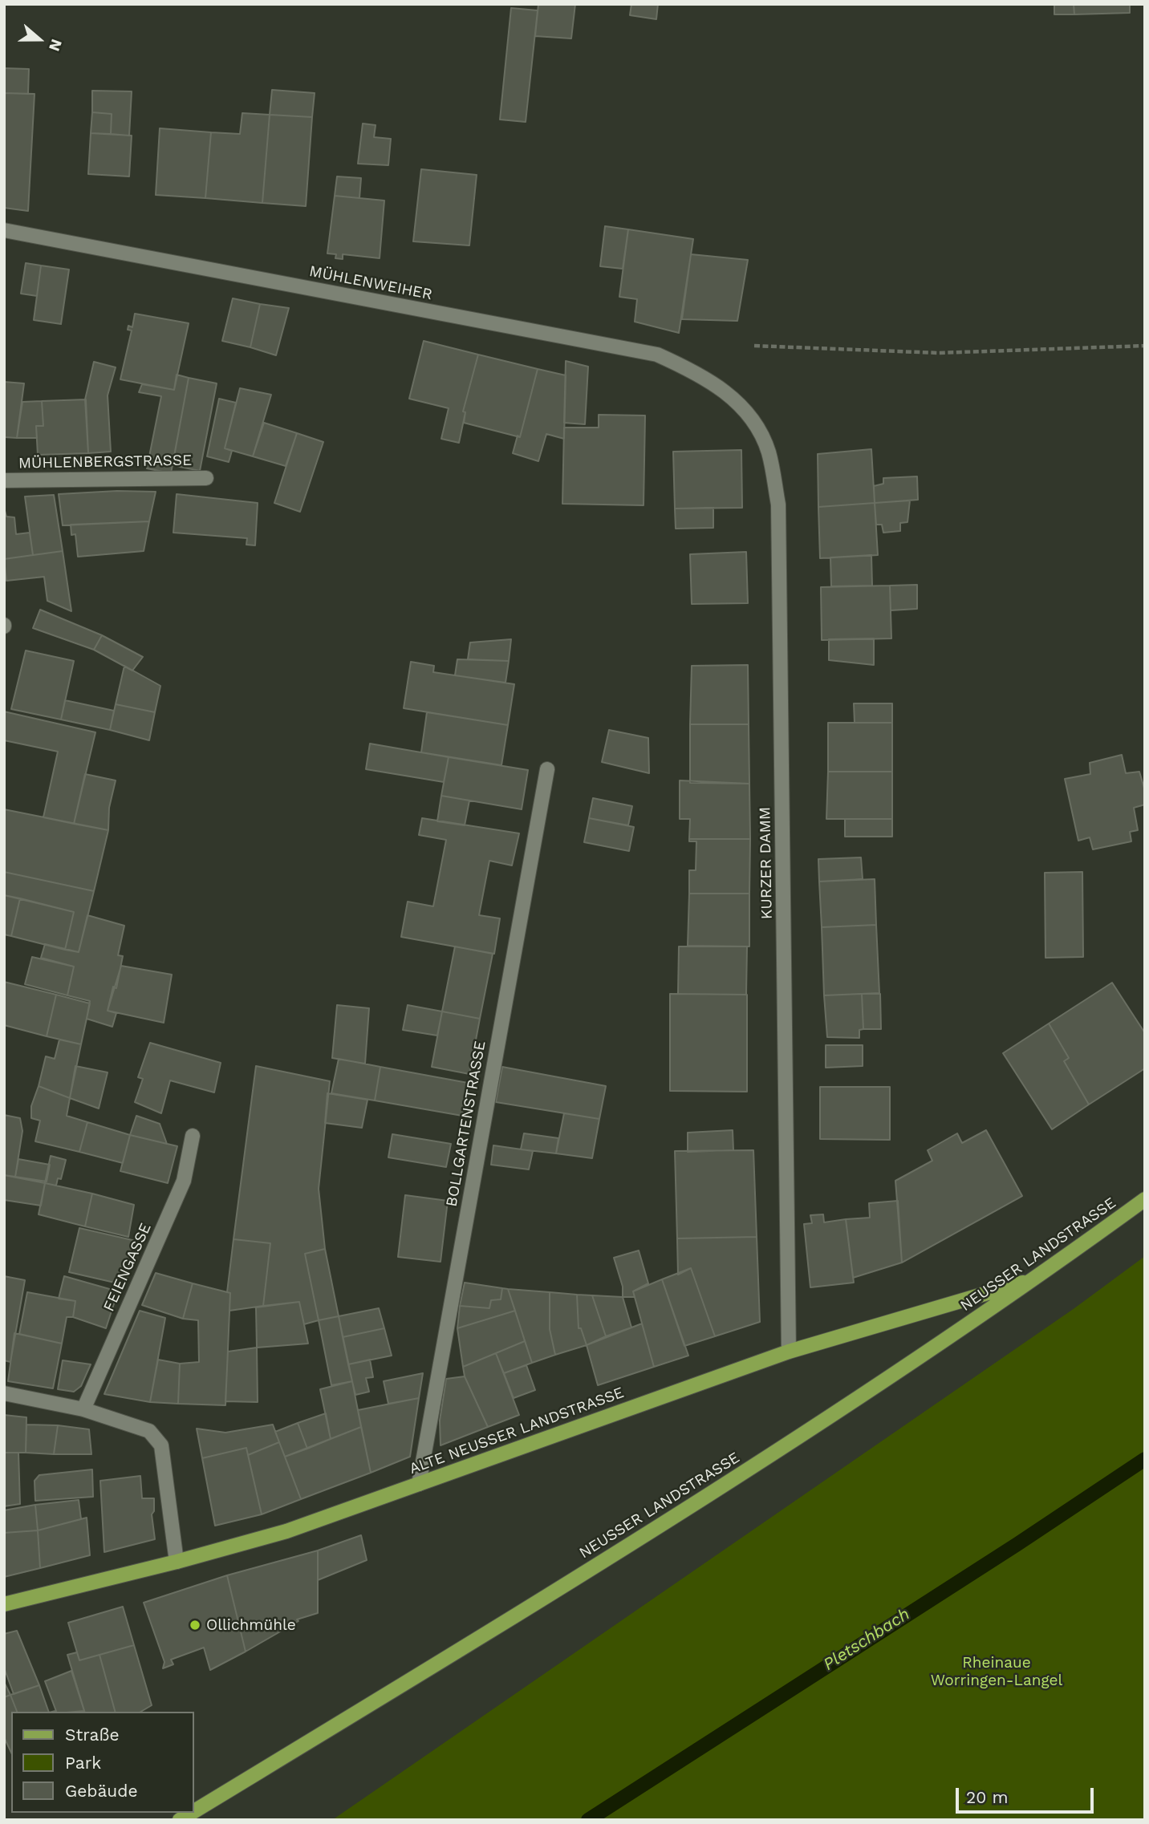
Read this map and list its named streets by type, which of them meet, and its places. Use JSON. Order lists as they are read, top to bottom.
{
  "streets": {
    "main road": ["NEUSSER LANDSTRASSE", "ALTE NEUSSER LANDSTRASSE"],
    "street": [
      "MÜHLENWEIHER",
      "MÜHLENBERGSTRASSE",
      "KURZER DAMM",
      "BOLLGARTENSTRASSE",
      "FEIENGASSE"
    ]
  },
  "crossings": [
    ["MÜHLENWEIHER", "KURZER DAMM"],
    ["KURZER DAMM", "ALTE NEUSSER LANDSTRASSE"],
    ["BOLLGARTENSTRASSE", "ALTE NEUSSER LANDSTRASSE"],
    ["NEUSSER LANDSTRASSE", "ALTE NEUSSER LANDSTRASSE"]
  ],
  "water": ["Pletschbach"],
  "parks": ["Rheinaue Worringen-Langel"],
  "places": ["Ollichmühle"],
  "legend": ["Straße", "Park", "Gebäude"],
  "scale_bar": "20 m",
  "north": "right"
}
